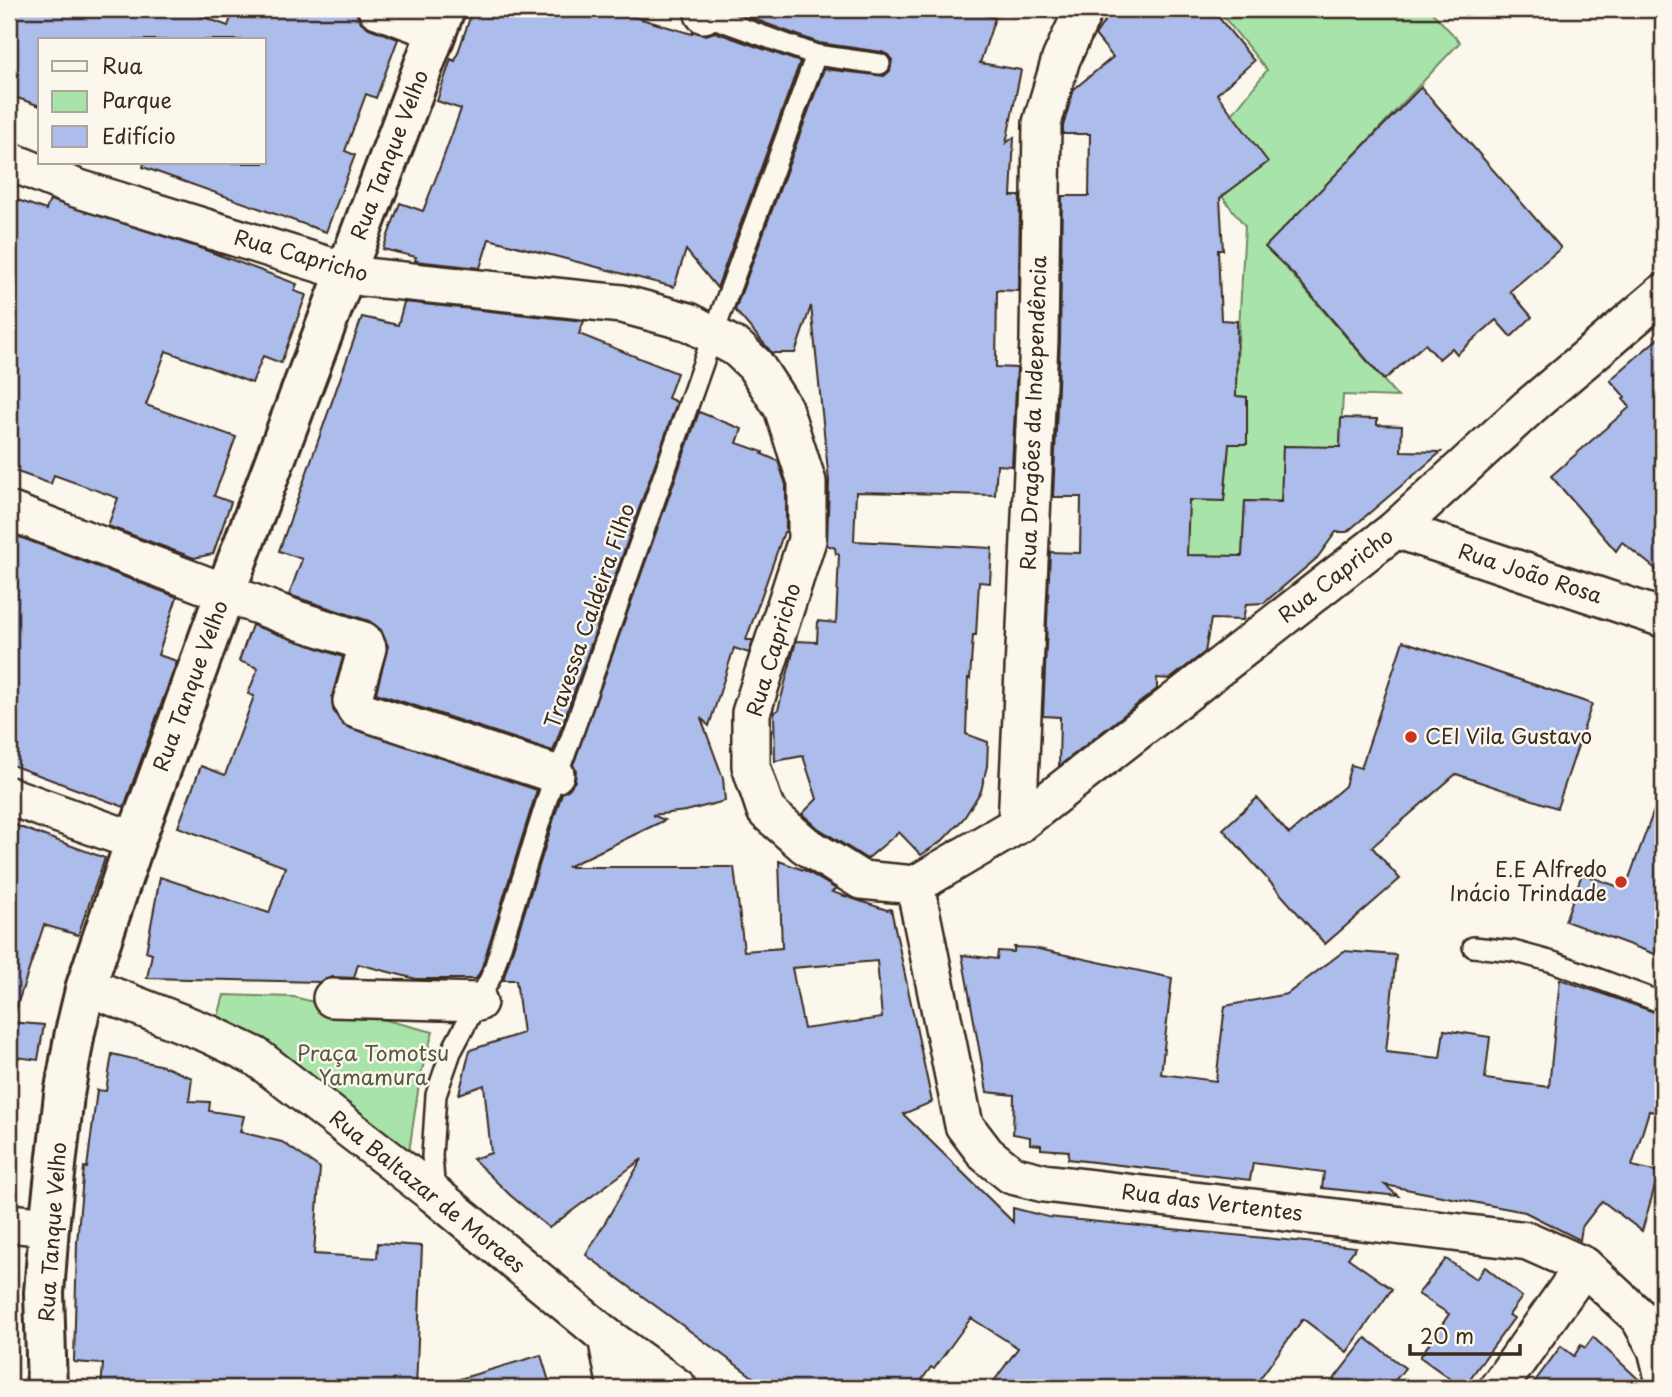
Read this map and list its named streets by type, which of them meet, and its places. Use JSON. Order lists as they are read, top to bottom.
{
  "streets": {
    "street": [
      "Rua Tanque Velho",
      "Rua Capricho",
      "Rua Dragões da Independência",
      "Rua João Rosa",
      "Rua Baltazar de Moraes",
      "Rua das Vertentes"
    ],
    "lane": ["Travessa Caldeira Filho"]
  },
  "crossings": [
    ["Rua Tanque Velho", "Rua Capricho"],
    ["Rua Tanque Velho", "Rua Baltazar de Moraes"],
    ["Rua Capricho", "Rua Dragões da Independência"],
    ["Rua Capricho", "Rua João Rosa"],
    ["Rua Capricho", "Travessa Caldeira Filho"],
    ["Rua Capricho", "Rua das Vertentes"],
    ["Travessa Caldeira Filho", "Rua Baltazar de Moraes"]
  ],
  "parks": ["Praça Tomotsu Yamamura"],
  "places": ["CEI Vila Gustavo", "E.E Alfredo Inácio Trindade"],
  "legend": ["Rua", "Parque", "Edifício"],
  "scale_bar": "20 m"
}
